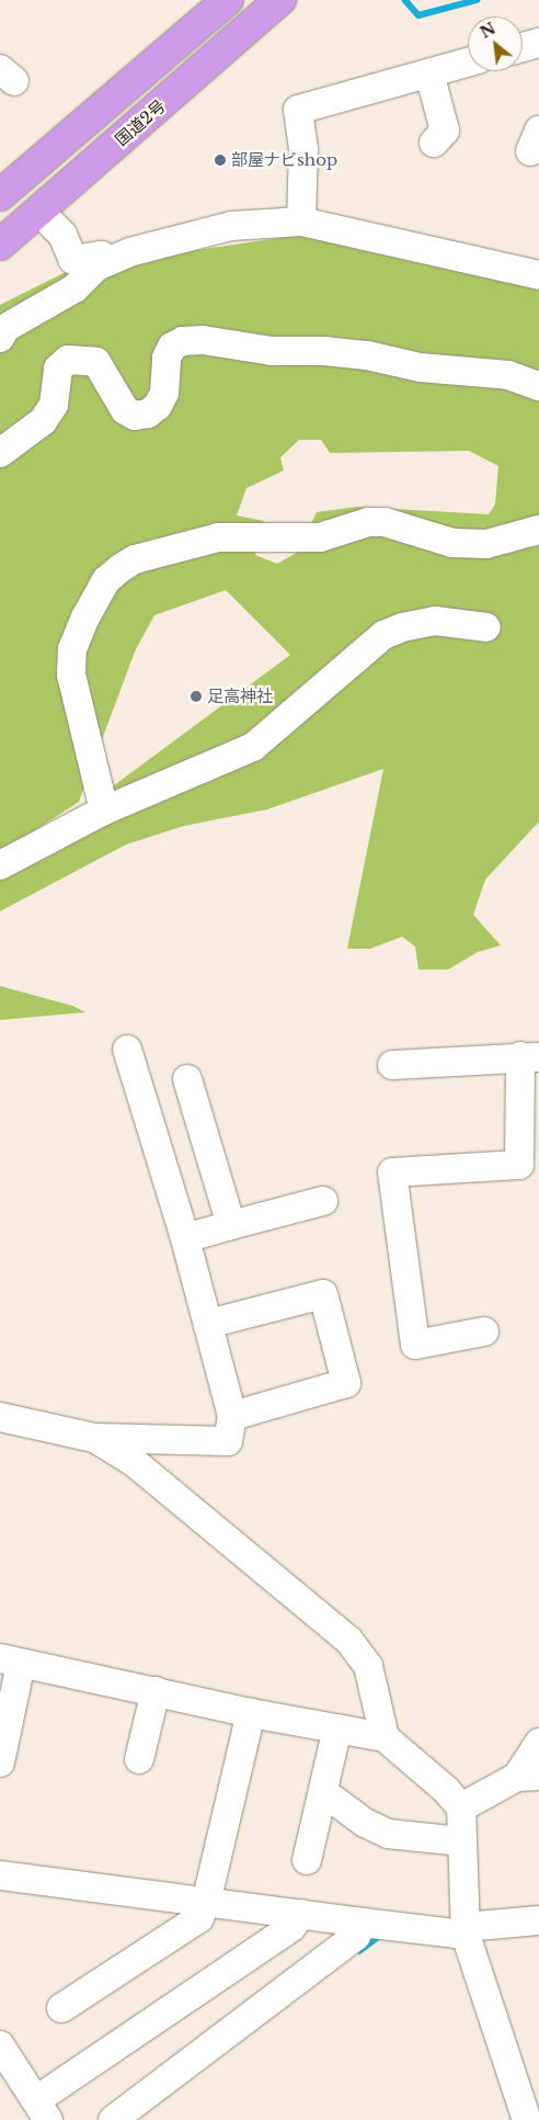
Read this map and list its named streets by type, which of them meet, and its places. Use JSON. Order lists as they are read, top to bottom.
{
  "streets": {
    "highway": ["国道2号"]
  },
  "places": ["部屋ナビshop", "足高神社"],
  "north": "top left"
}
